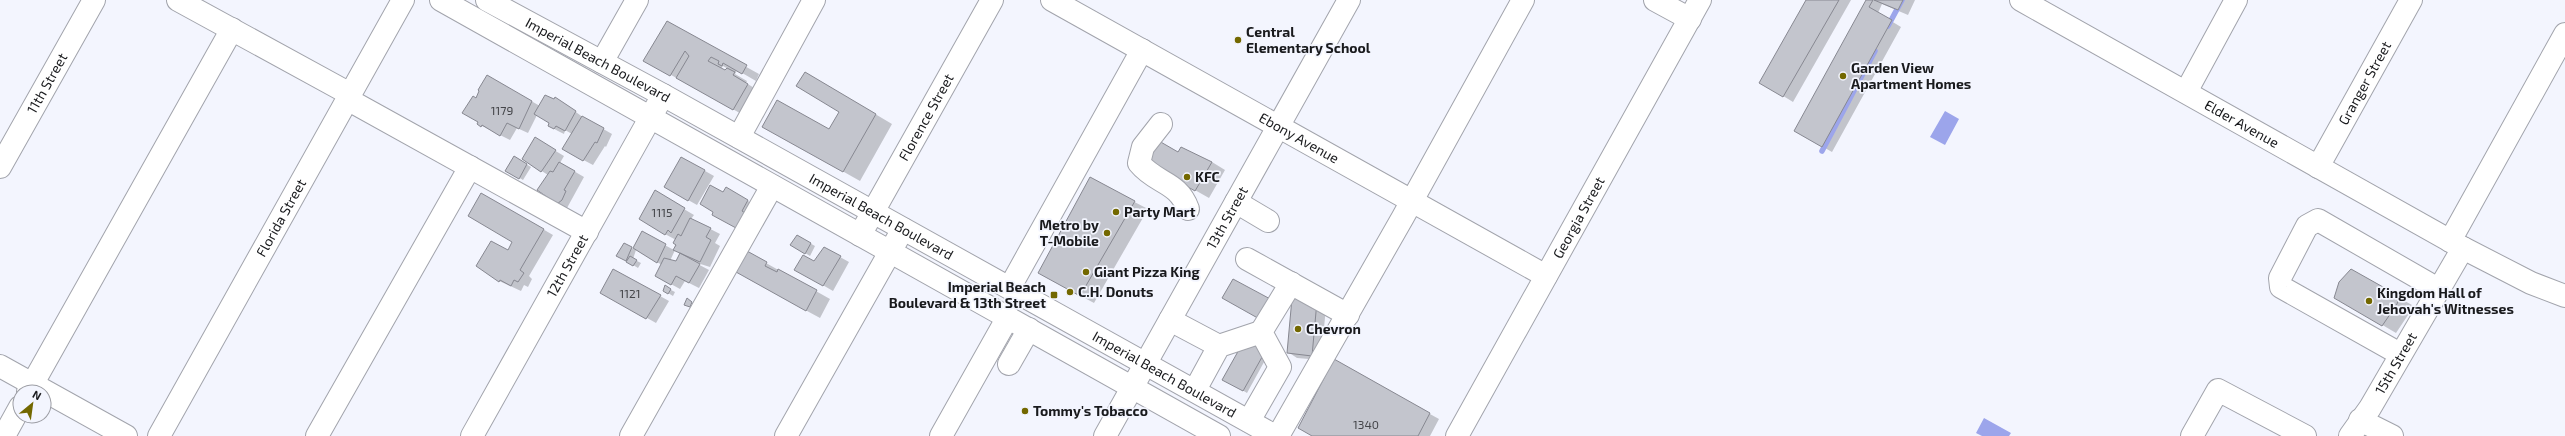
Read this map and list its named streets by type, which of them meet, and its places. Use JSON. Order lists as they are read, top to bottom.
{
  "streets": {
    "street": [
      "Imperial Beach Boulevard",
      "Granger Street",
      "11th Street",
      "Florence Street",
      "Elder Avenue",
      "Ebony Avenue",
      "Florida Street",
      "13th Street",
      "Georgia Street",
      "12th Street",
      "15th Street"
    ]
  },
  "crossings": [
    ["Imperial Beach Boulevard", "Florence Street"],
    ["Imperial Beach Boulevard", "13th Street"],
    ["Imperial Beach Boulevard", "12th Street"],
    ["Granger Street", "Elder Avenue"],
    ["Elder Avenue", "15th Street"],
    ["Ebony Avenue", "13th Street"],
    ["Ebony Avenue", "Georgia Street"]
  ],
  "places": {
    "other": [
      "Central Elementary School",
      "Garden View Apartment Homes",
      "KFC",
      "Party Mart",
      "Metro by T-Mobile",
      "Giant Pizza King",
      "C.H. Donuts",
      "Kingdom Hall of Jehovah's Witnesses",
      "Chevron",
      "Tommy's Tobacco"
    ],
    "transit": ["Imperial Beach Boulevard & 13th Street"]
  },
  "house_numbers": [
    "1179",
    "1115",
    "1121",
    "1340"
  ],
  "north": "top right"
}
